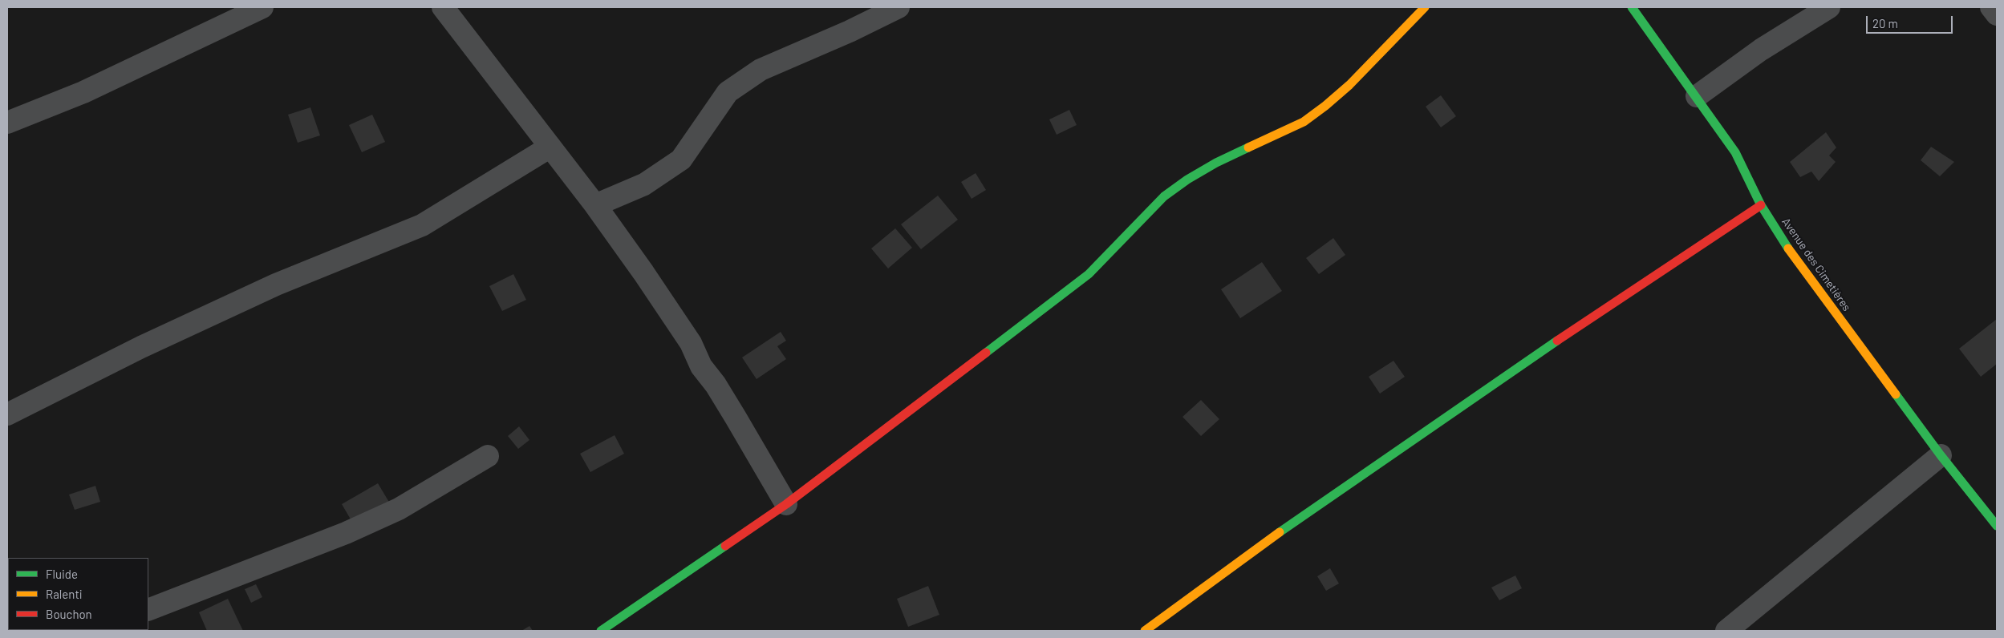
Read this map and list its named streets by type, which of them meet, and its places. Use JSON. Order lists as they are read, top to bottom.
{
  "streets": {
    "street": ["Avenue des Cimetières"]
  },
  "legend": ["Fluide", "Ralenti", "Bouchon"],
  "scale_bar": "20 m"
}
